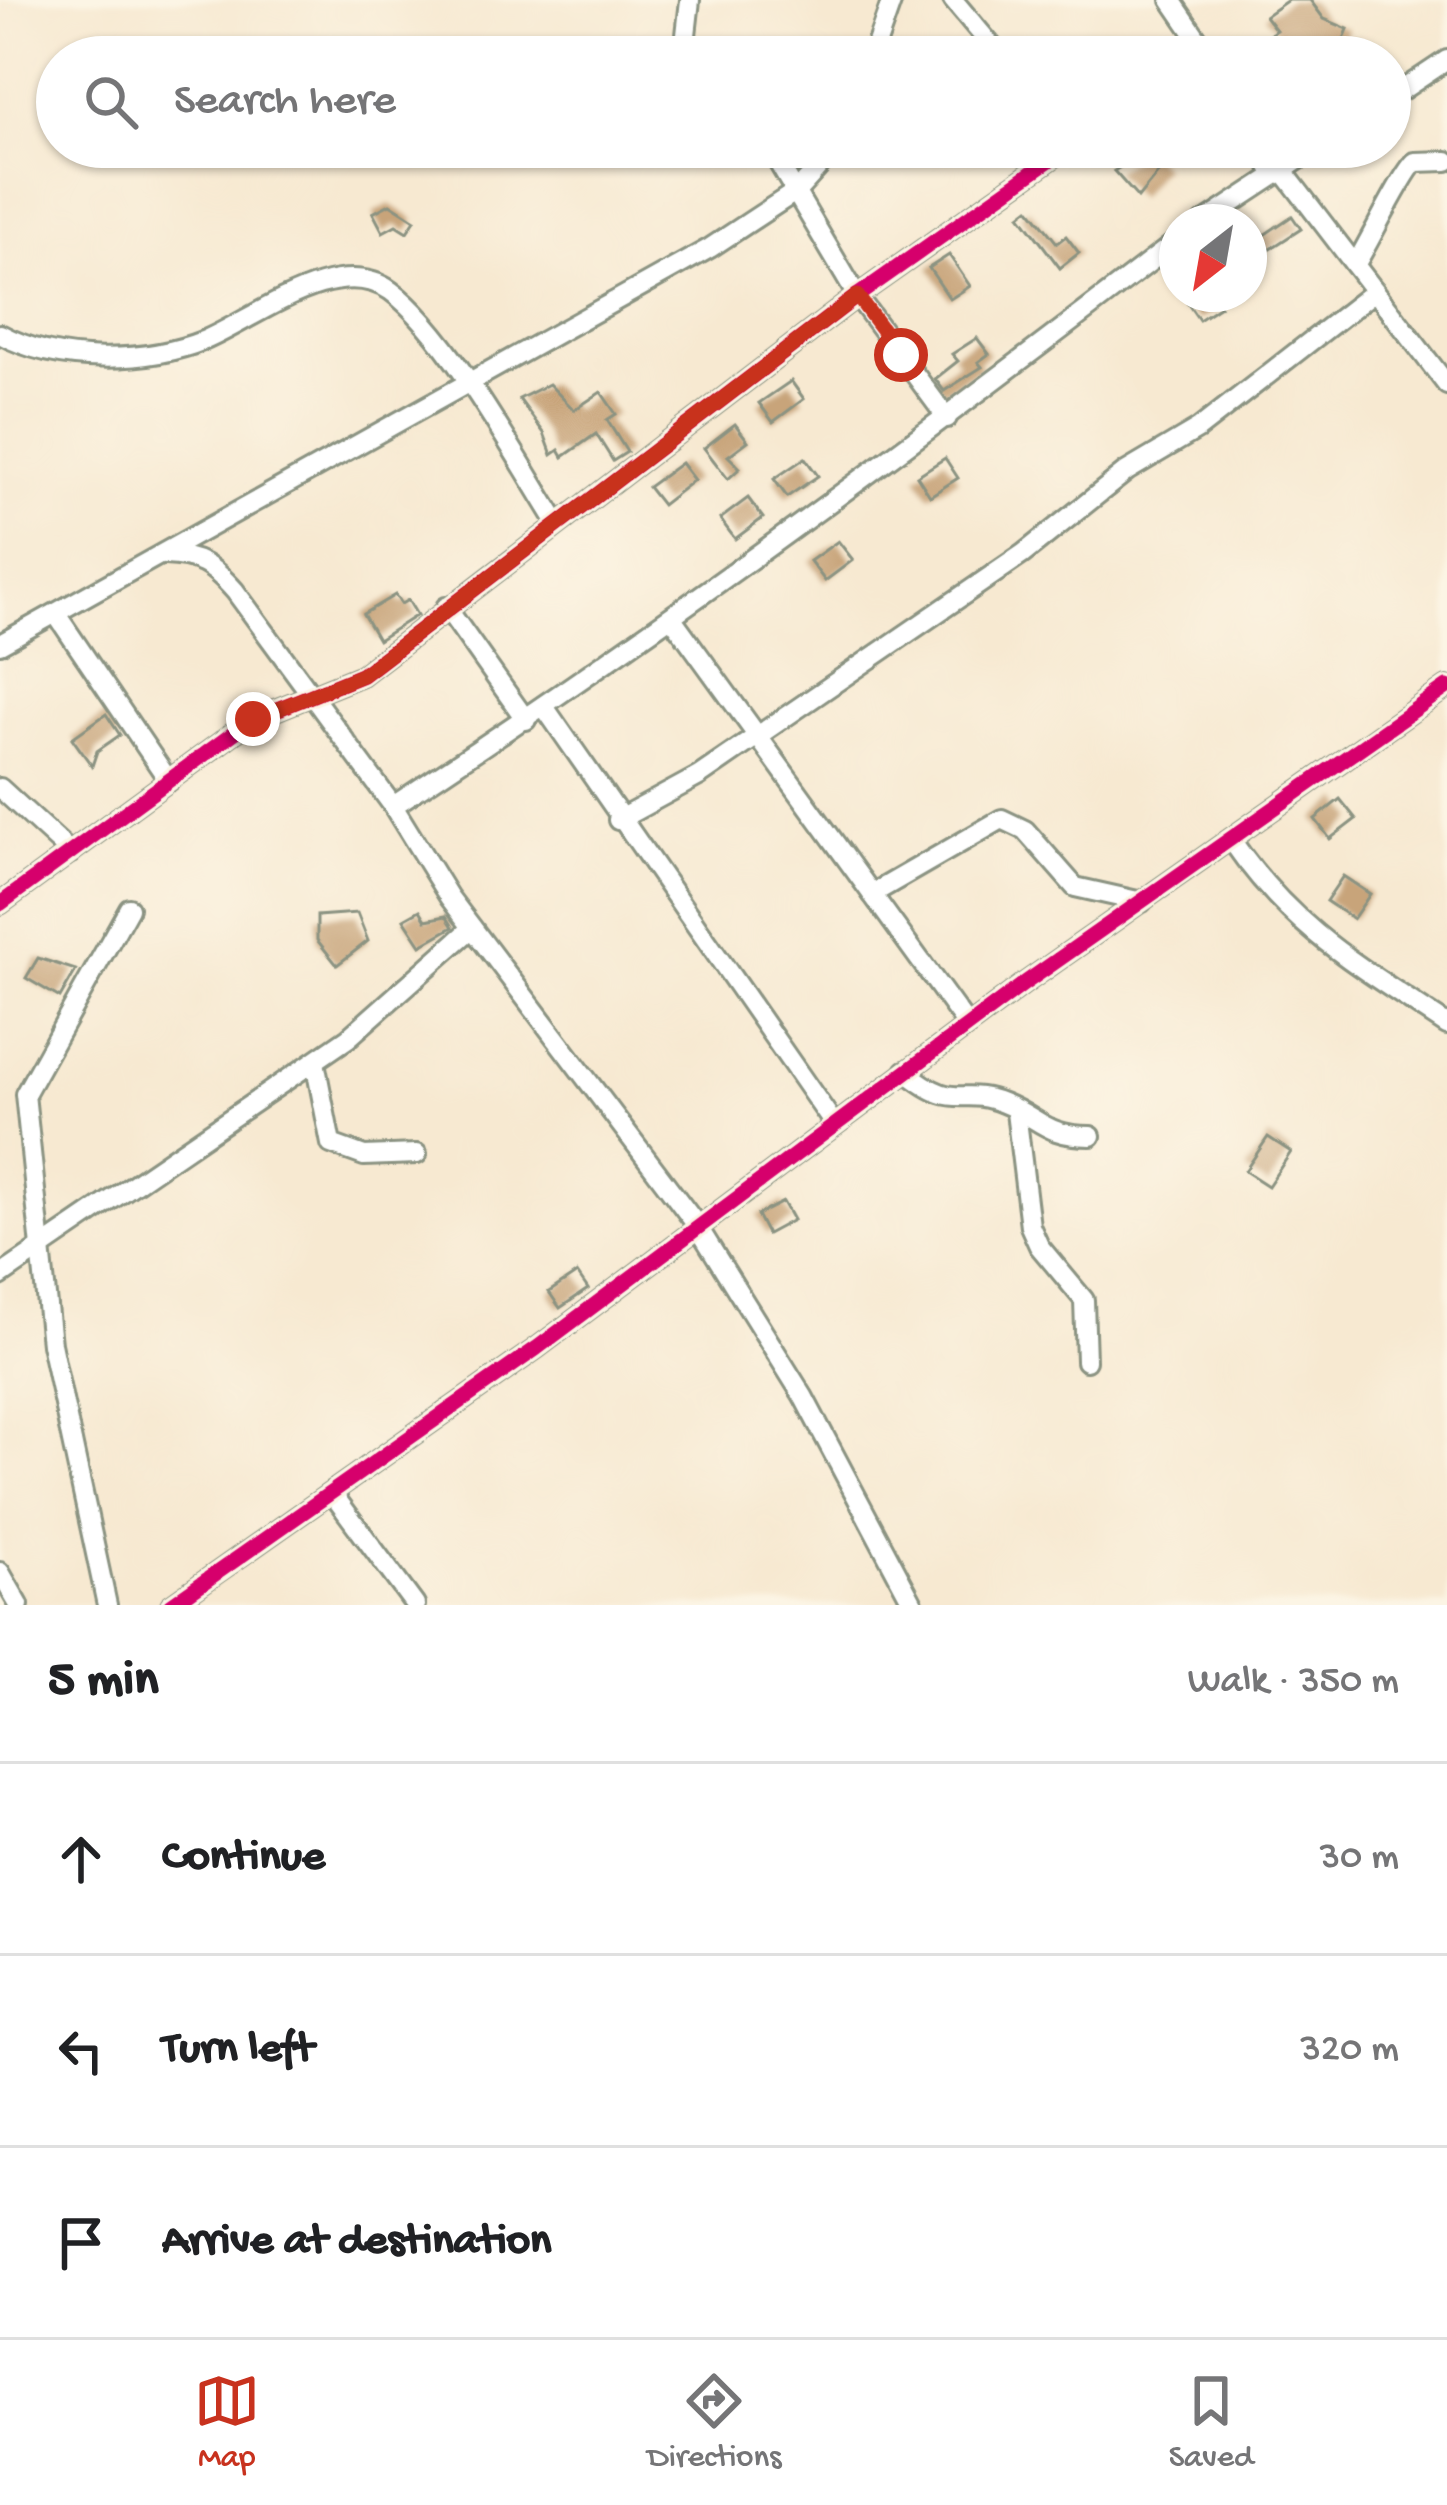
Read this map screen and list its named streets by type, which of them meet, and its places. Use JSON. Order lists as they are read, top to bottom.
{
  "north": "bottom left",
  "page": {
    "search": "Search here",
    "heading": ["5 min", "Walk · 350 m"],
    "list": [
      ["Continue", "30 m"],
      ["Turn left", "320 m"],
      "Arrive at destination"
    ],
    "nav": ["Map", "Directions", "Saved"]
  }
}
